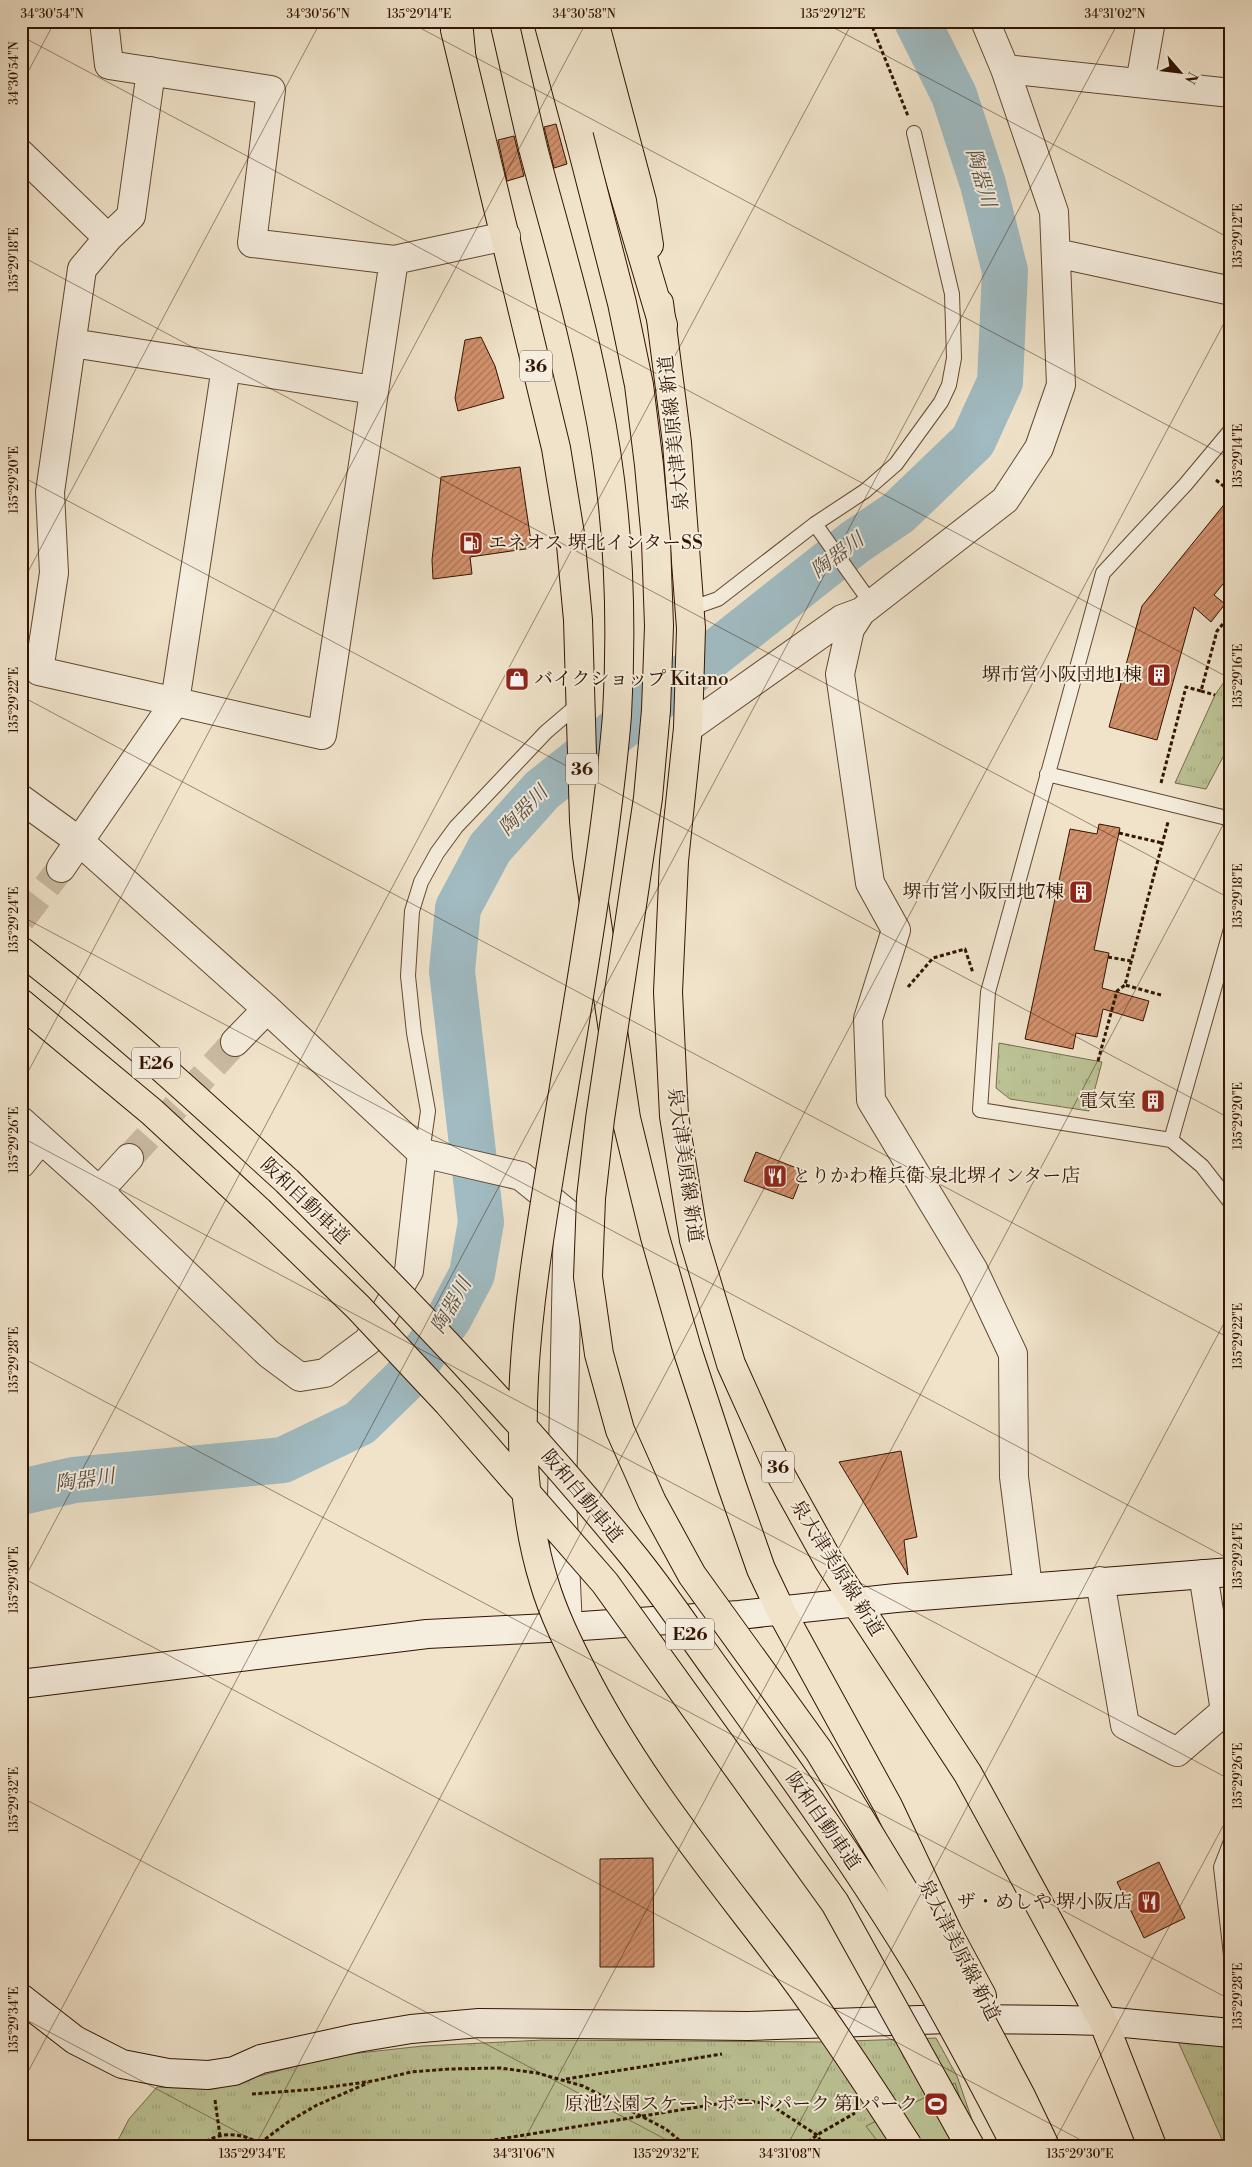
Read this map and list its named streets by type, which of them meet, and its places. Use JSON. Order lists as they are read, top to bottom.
{
  "streets": {
    "main road": [
      "36",
      "泉大津美原線 新道",
      "E26",
      "阪和自動車道"
    ]
  },
  "water": ["陶器川"],
  "places": {
    "fuel station": ["エネオス 堺北インターSS"],
    "building": ["堺市営小阪団地1棟", "堺市営小阪団地7棟", "電気室"],
    "shop": ["バイクショップ Kitano"],
    "restaurant": ["とりかわ権兵衛 泉北堺インター店", "ザ・めしや 堺小阪店"],
    "sports": ["原池公園スケートボードパーク 第1パーク"]
  },
  "north": "bottom right",
  "coordinates": [
    "34°30'54\"N",
    "34°30'56\"N",
    "135°29'14\"E",
    "34°30'58\"N",
    "135°29'12\"E",
    "34°31'02\"N",
    "135°29'18\"E",
    "135°29'20\"E",
    "135°29'16\"E",
    "135°29'22\"E",
    "135°29'24\"E",
    "135°29'26\"E",
    "135°29'28\"E",
    "135°29'30\"E",
    "135°29'32\"E",
    "135°29'34\"E",
    "34°31'06\"N",
    "34°31'08\"N"
  ]
}
